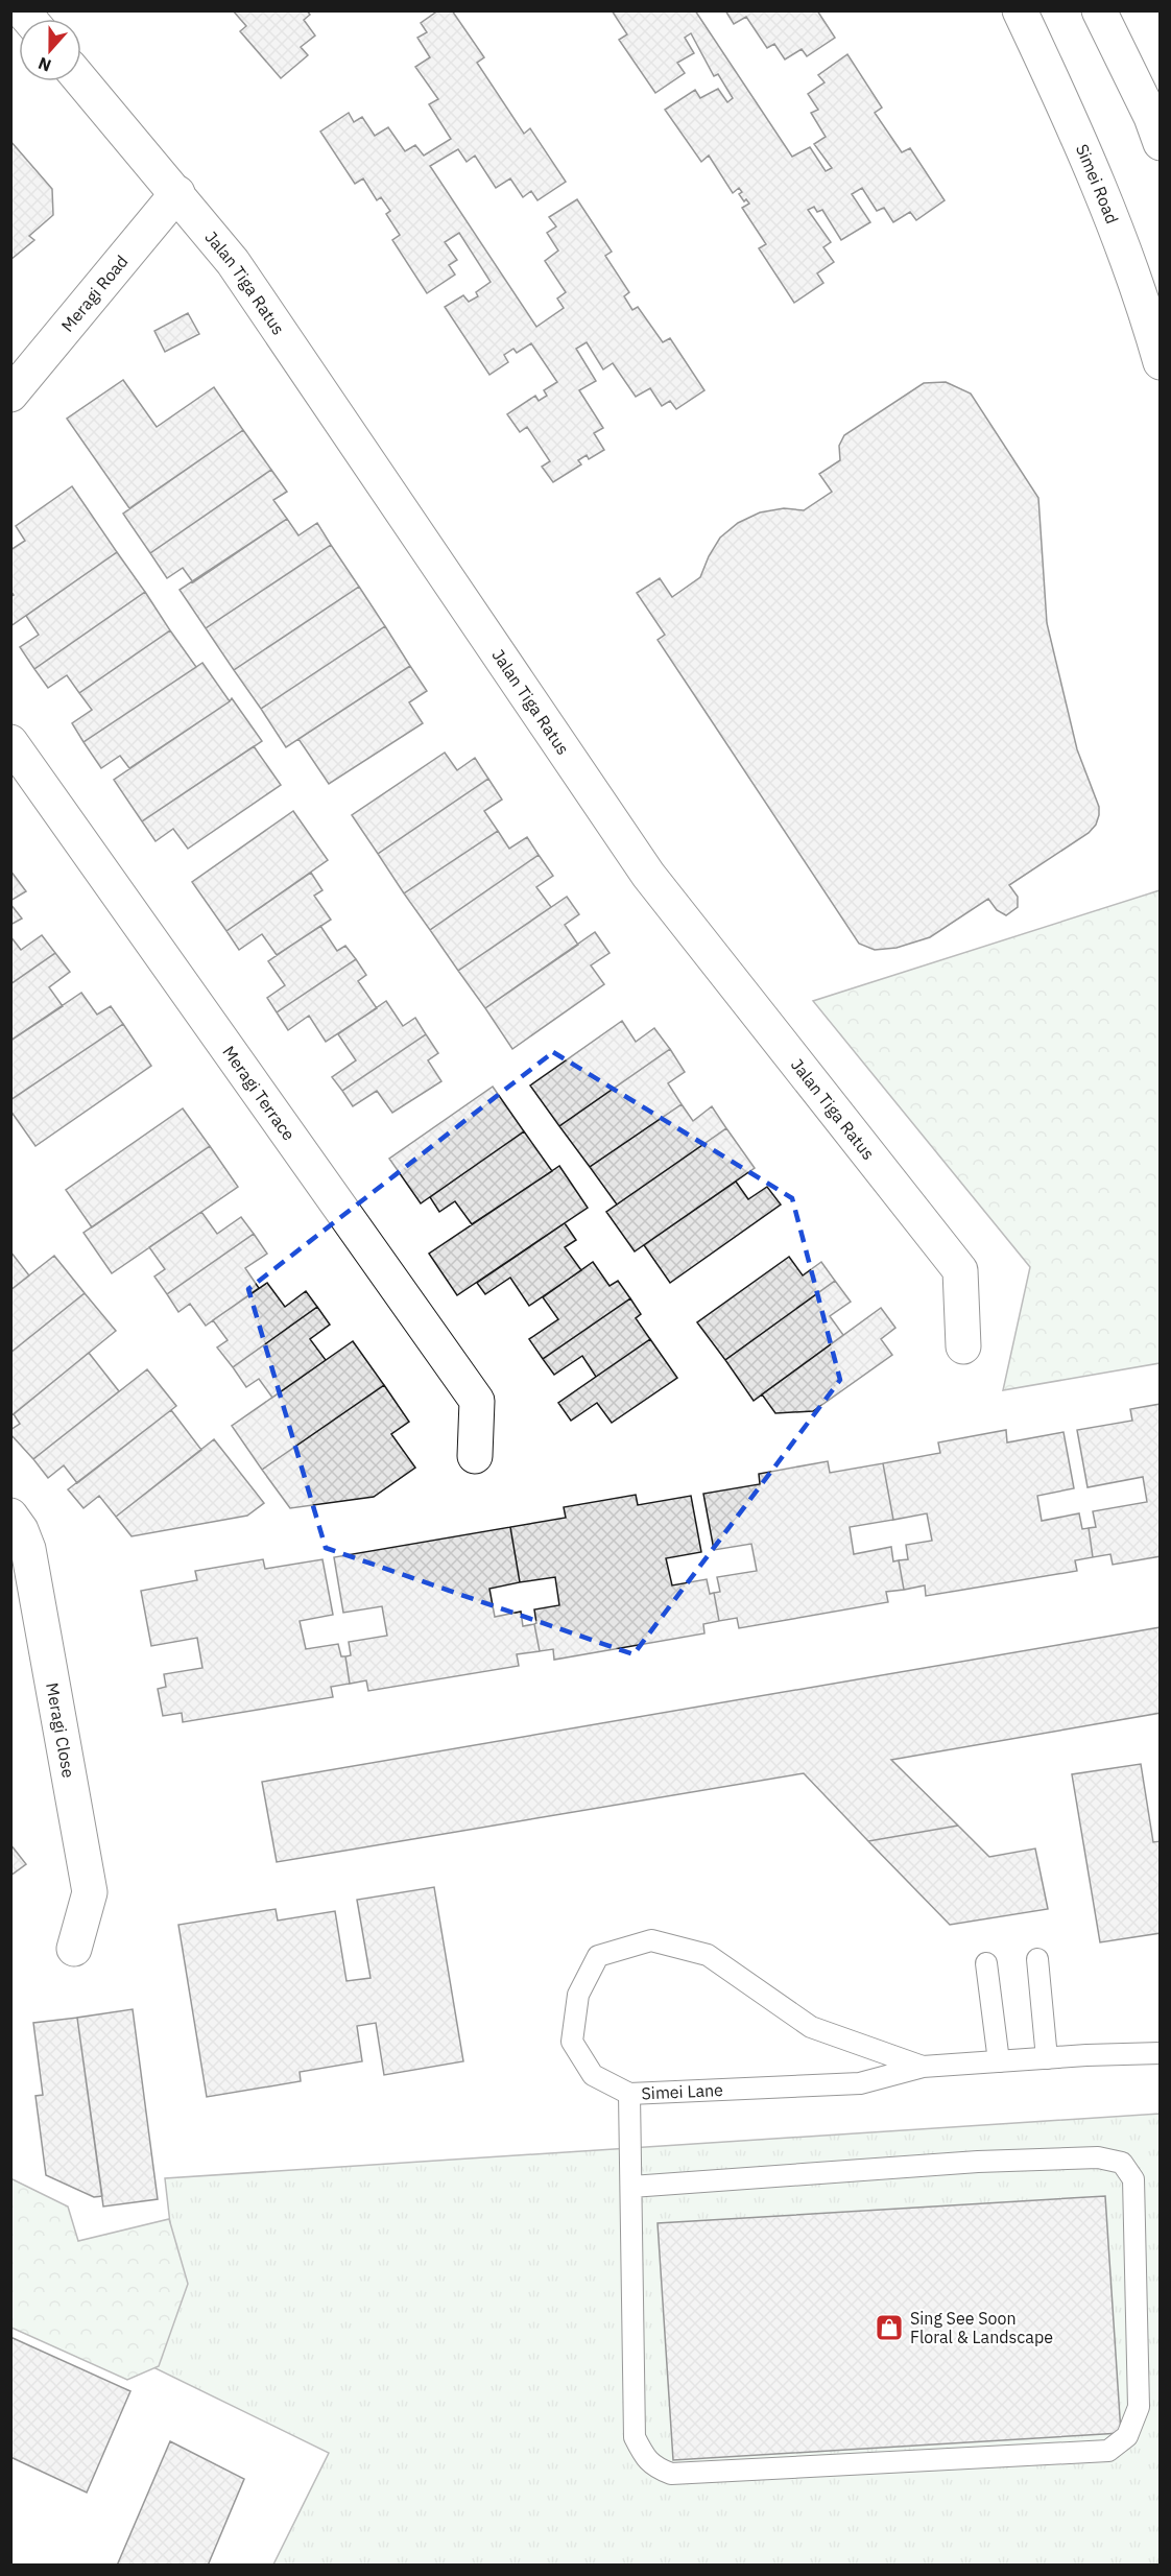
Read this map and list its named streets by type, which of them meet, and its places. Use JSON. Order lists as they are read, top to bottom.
{
  "streets": {
    "street": [
      "Simei Road",
      "Jalan Tiga Ratus",
      "Meragi Road",
      "Meragi Terrace",
      "Meragi Close"
    ],
    "lane": ["Simei Lane"]
  },
  "crossings": [
    ["Jalan Tiga Ratus", "Meragi Road"]
  ],
  "places": {
    "shop": ["Sing See Soon Floral & Landscape"]
  },
  "north": "bottom"
}
